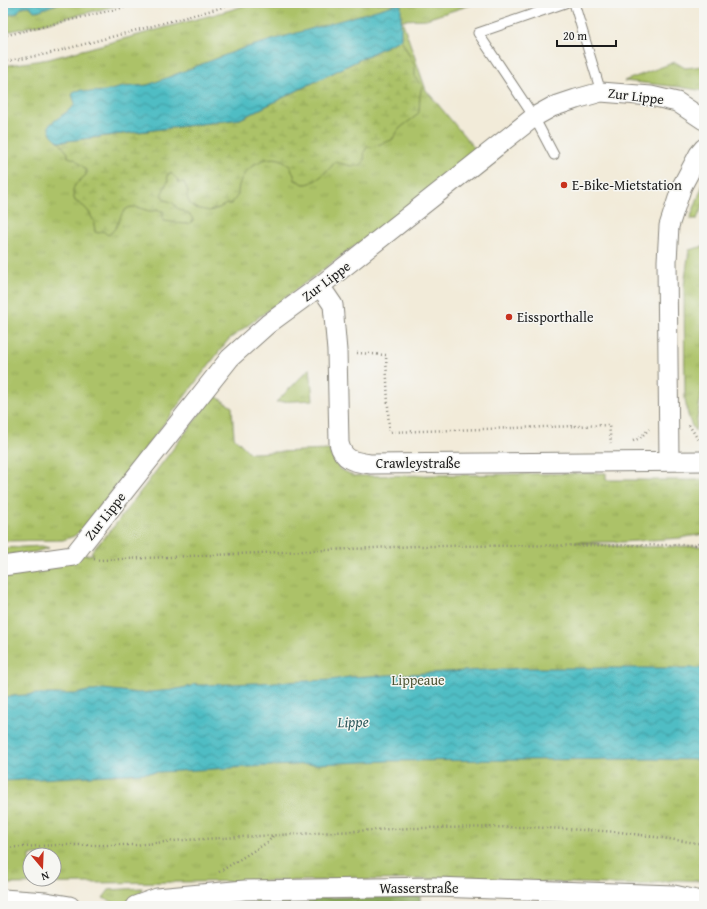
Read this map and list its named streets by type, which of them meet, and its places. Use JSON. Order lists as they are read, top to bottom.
{
  "streets": {
    "street": ["Zur Lippe", "Crawleystraße", "Wasserstraße"]
  },
  "crossings": [
    ["Zur Lippe", "Crawleystraße"]
  ],
  "water": ["Lippe"],
  "parks": ["Lippeaue"],
  "places": ["E-Bike-Mietstation", "Eissporthalle"],
  "scale_bar": "20 m",
  "north": "bottom"
}
